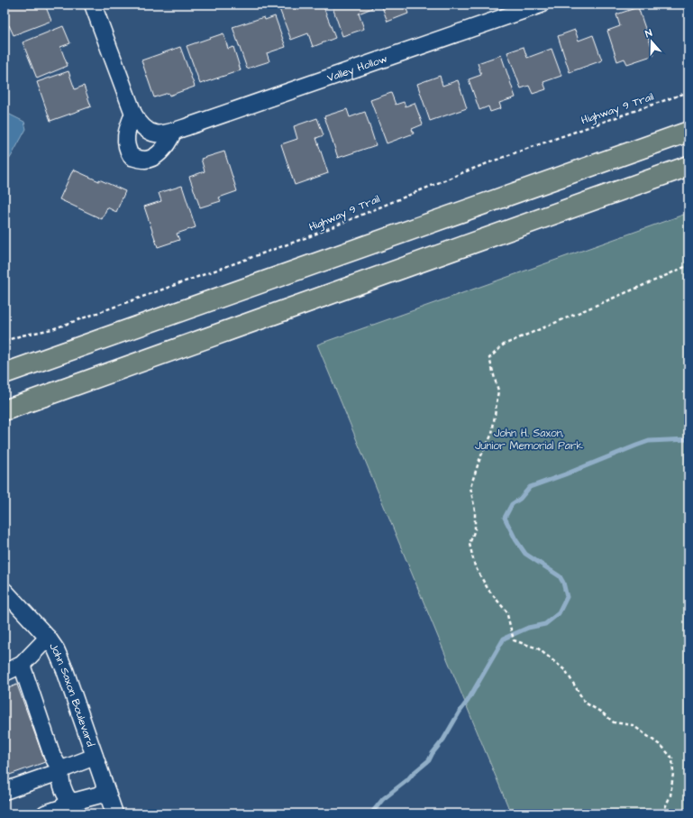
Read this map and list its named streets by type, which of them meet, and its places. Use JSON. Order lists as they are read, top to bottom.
{
  "streets": {
    "street": ["Valley Hollow", "John Saxon Boulevard"],
    "path": ["Highway 9 Trail"]
  },
  "parks": ["John H. Saxon, Junior Memorial Park"],
  "north": "top"
}
